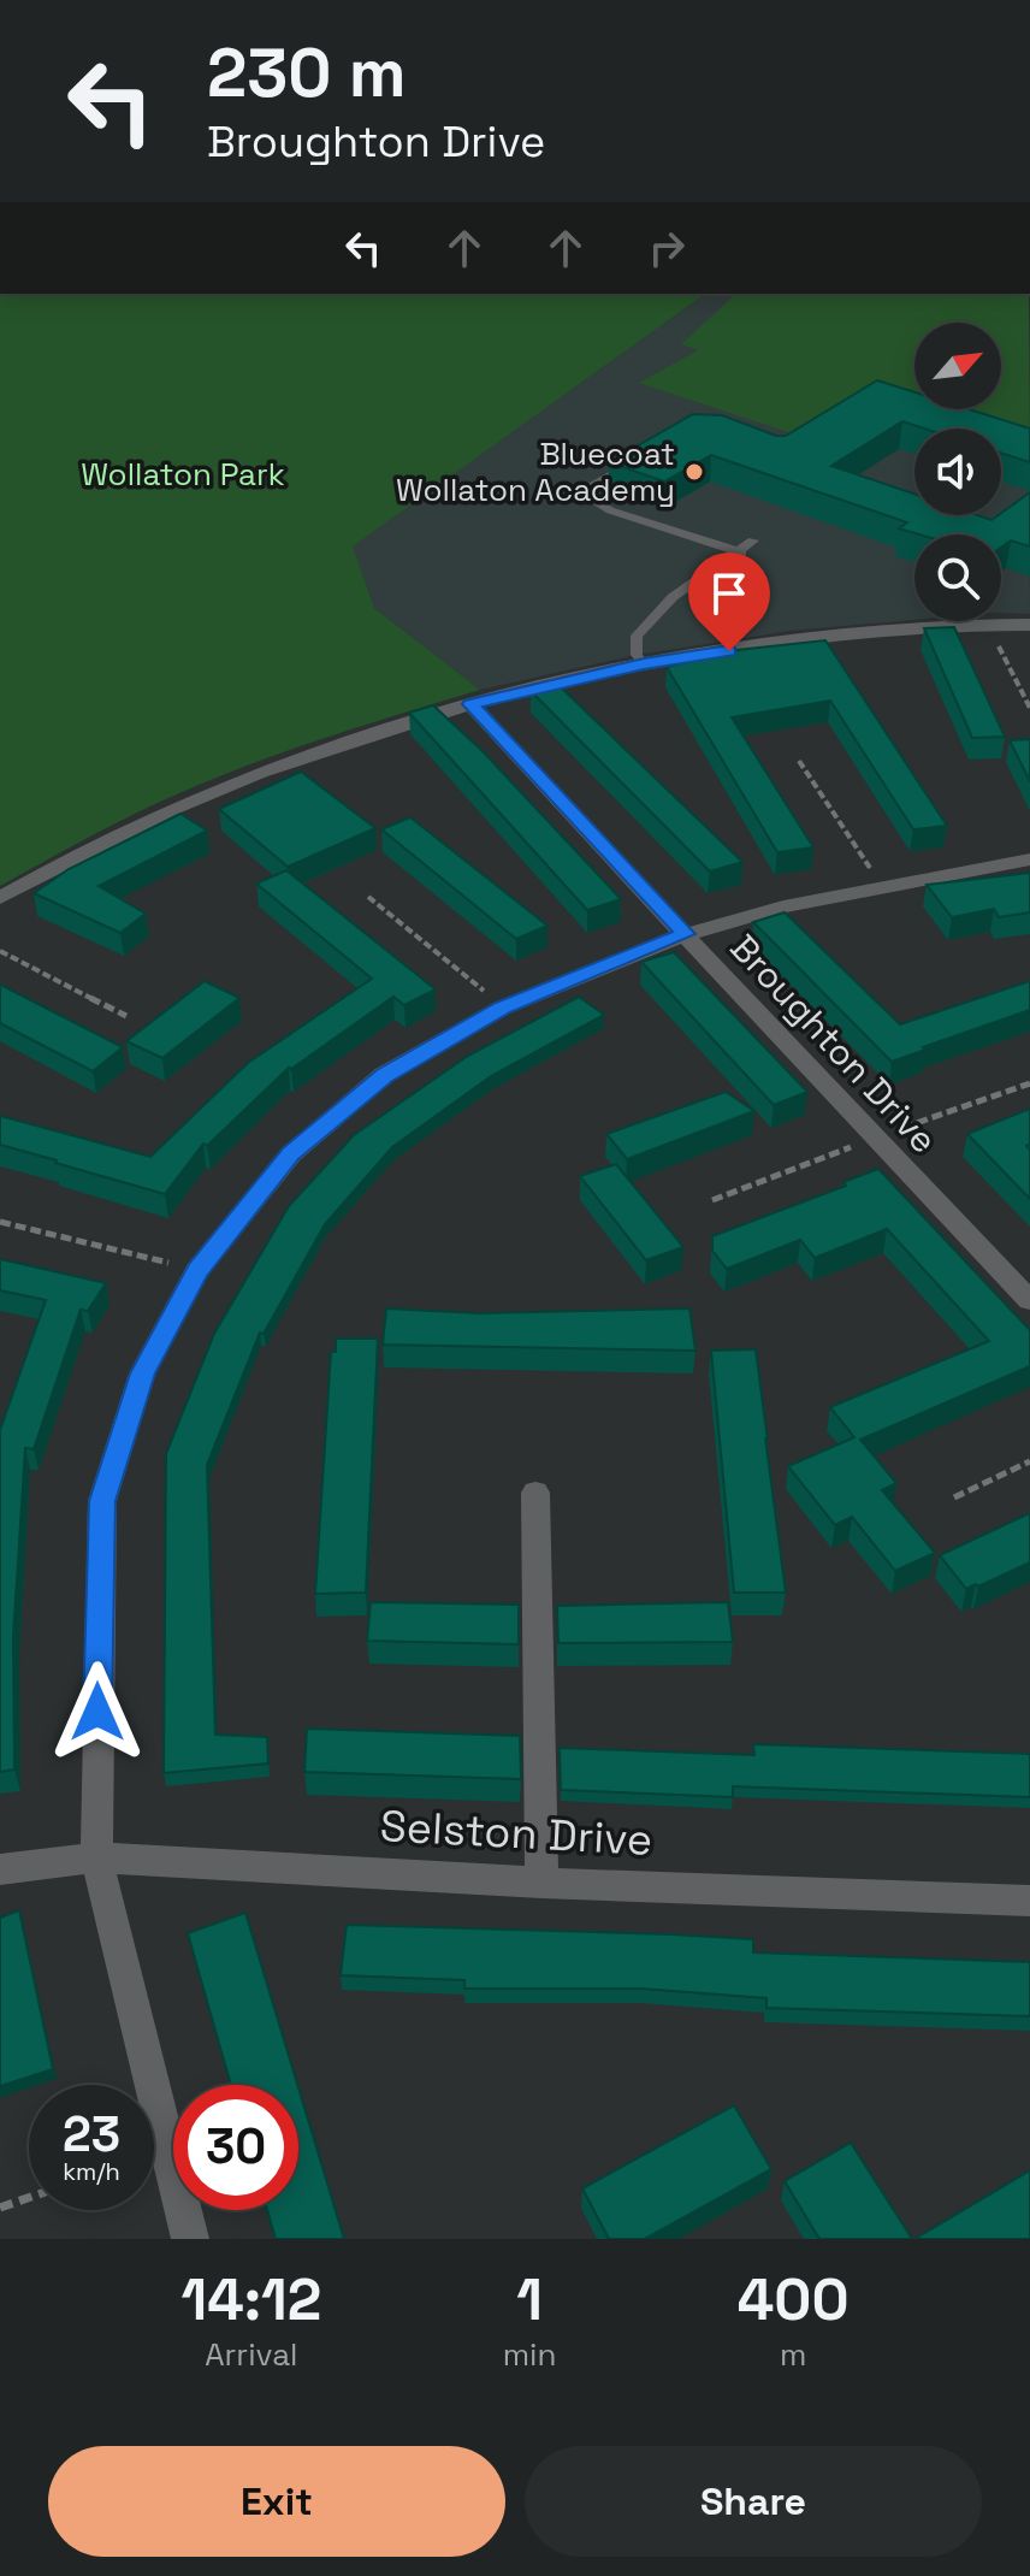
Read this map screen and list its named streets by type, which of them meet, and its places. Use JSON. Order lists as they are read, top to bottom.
{
  "streets": {
    "street": ["Broughton Drive", "Selston Drive"]
  },
  "parks": ["Wollaton Park"],
  "places": ["Bluecoat Wollaton Academy"],
  "north": "top right",
  "page": {
    "turn": ["230 m", "Broughton Drive"],
    "speed": "23 km/h",
    "limit": "30",
    "eta": [
      "14:12",
      "Arrival",
      "1",
      "min",
      "400",
      "m"
    ],
    "buttons": ["Exit", "Share"]
  }
}
